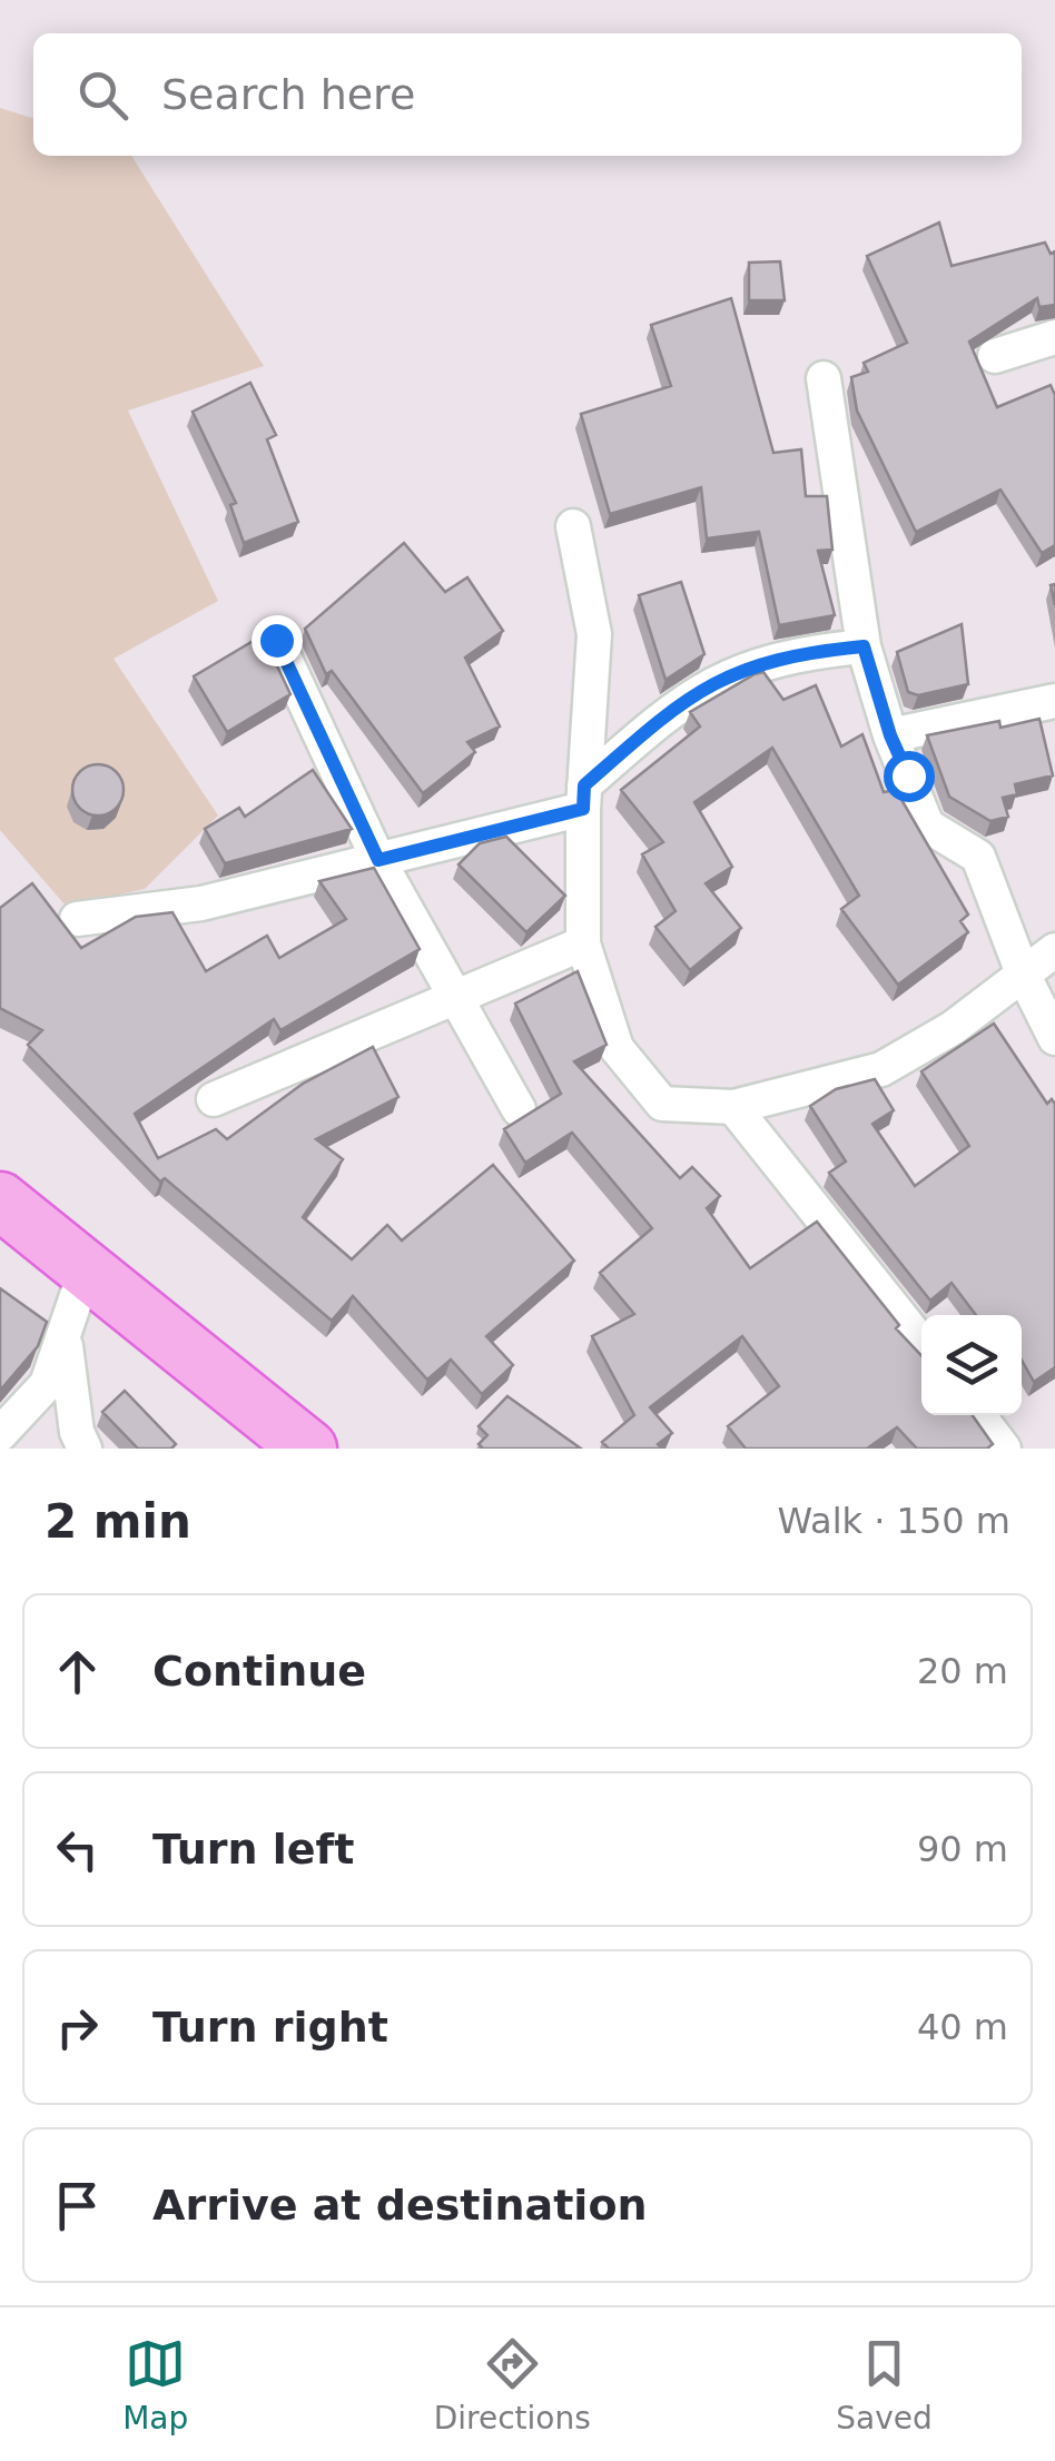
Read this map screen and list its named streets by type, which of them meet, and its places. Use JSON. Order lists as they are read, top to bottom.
{
  "page": {
    "search": "Search here",
    "heading": ["2 min", "Walk · 150 m"],
    "list": [
      ["Continue", "20 m"],
      ["Turn left", "90 m"],
      ["Turn right", "40 m"],
      "Arrive at destination"
    ],
    "nav": ["Map", "Directions", "Saved"]
  }
}
